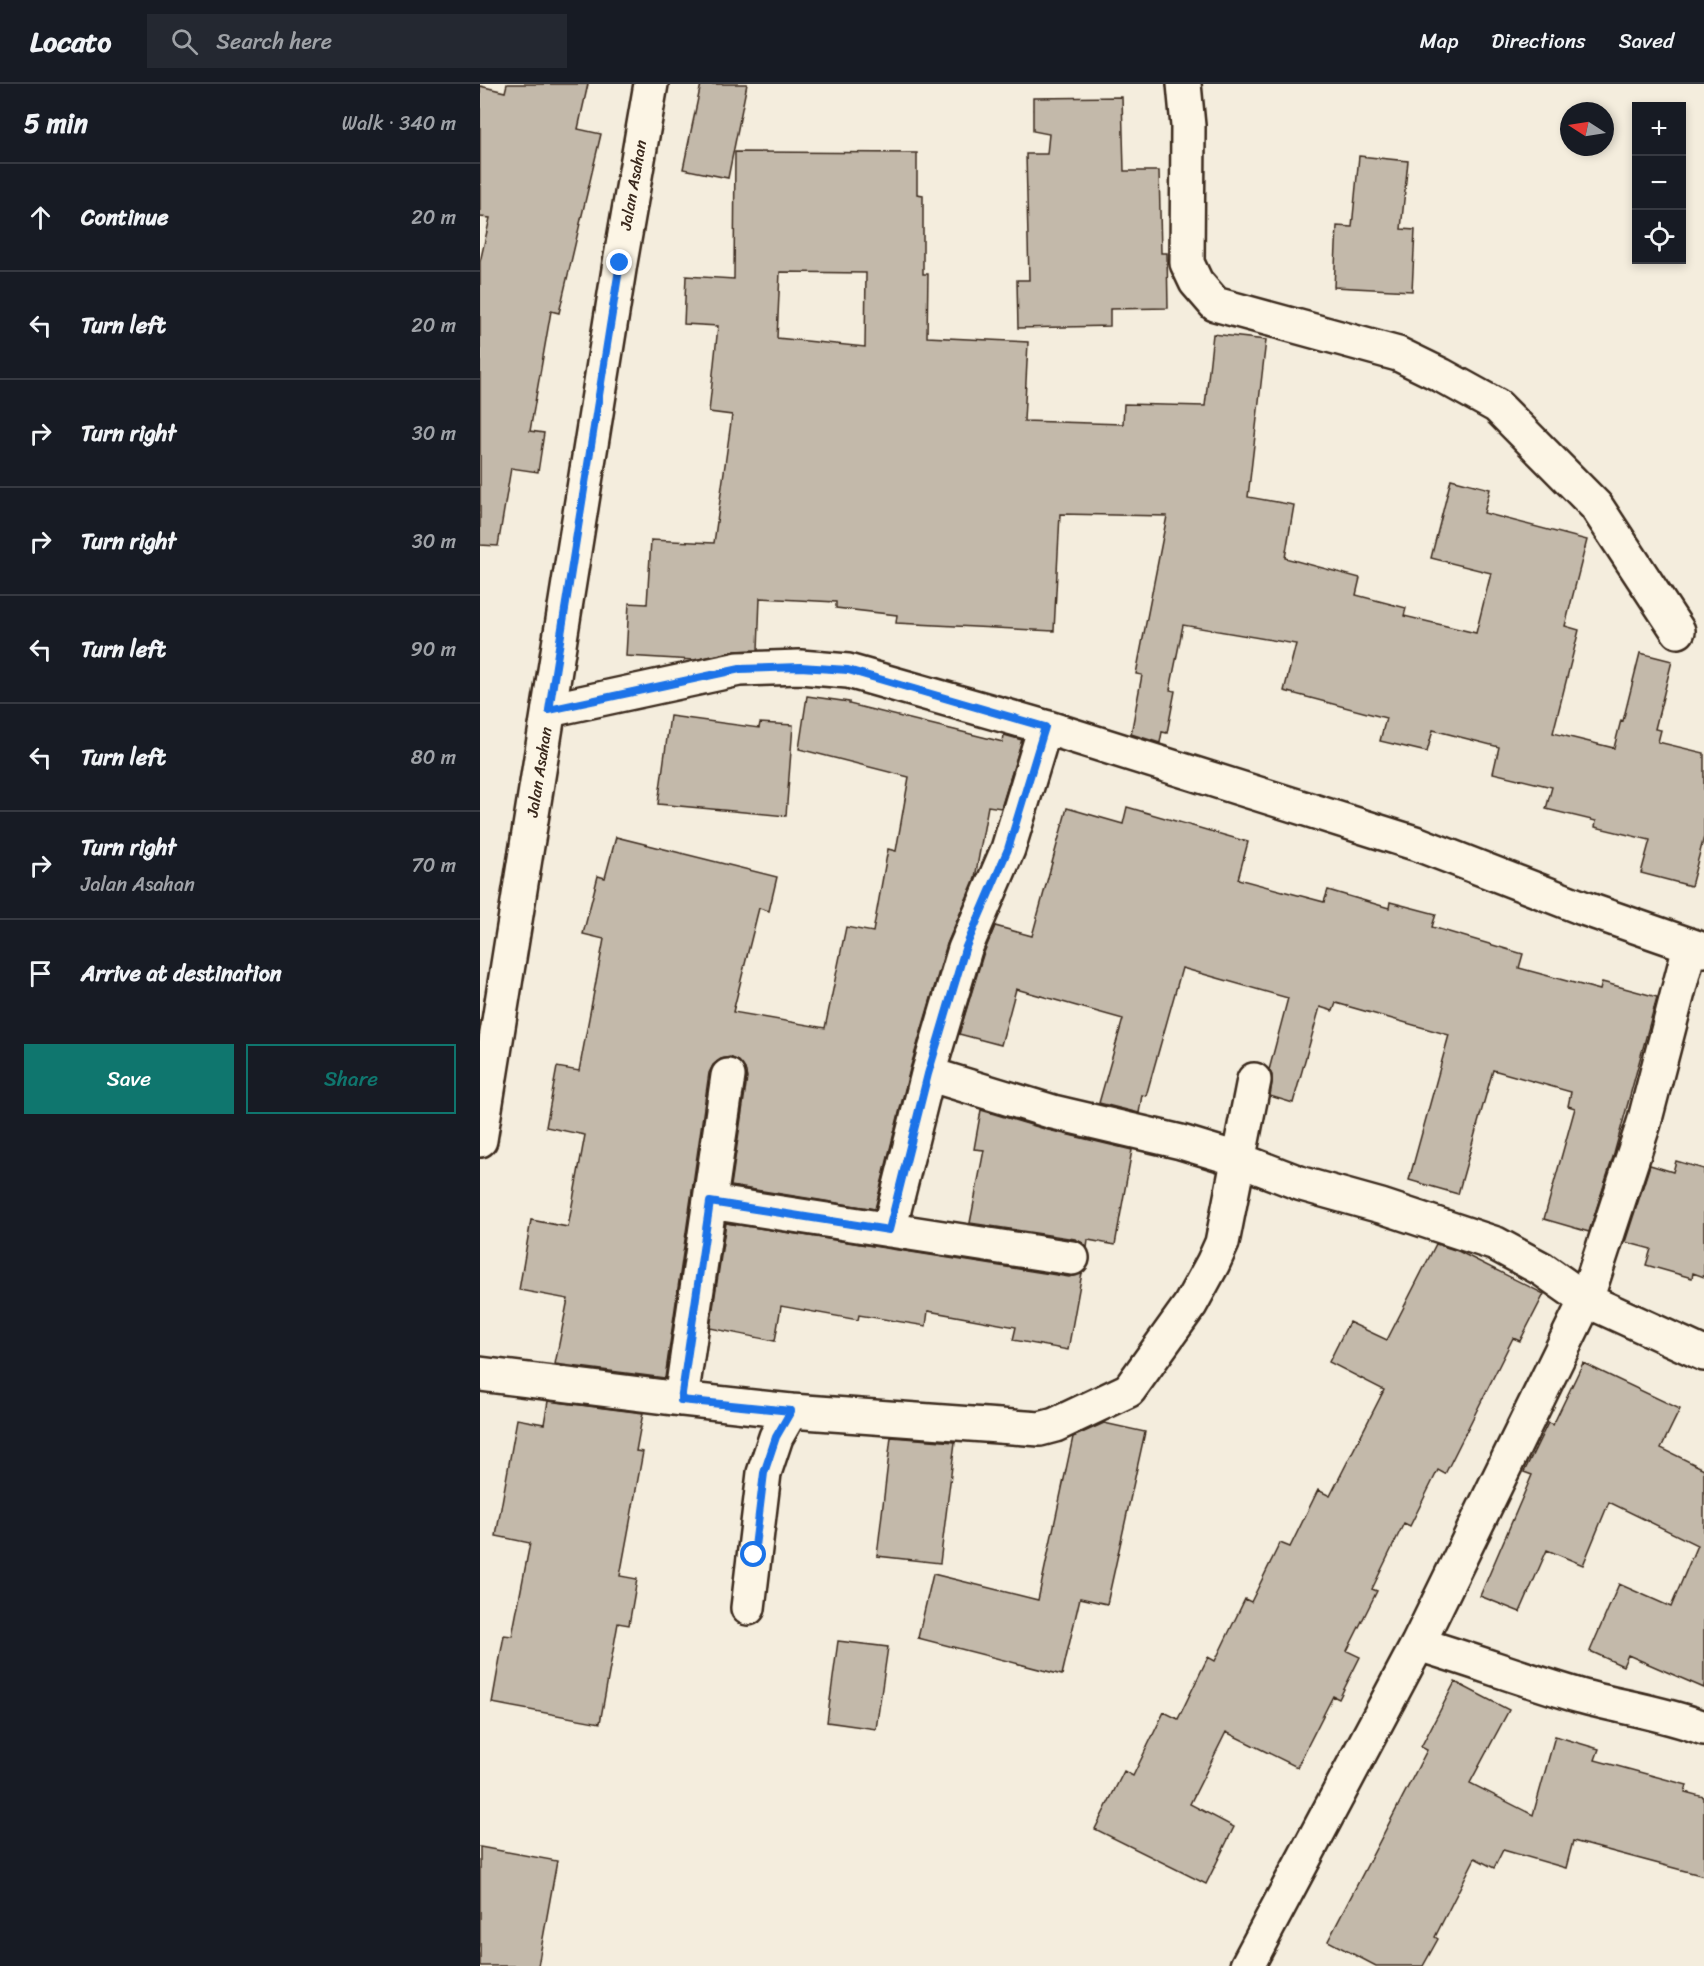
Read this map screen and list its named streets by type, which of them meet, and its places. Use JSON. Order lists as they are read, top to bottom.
{
  "streets": {
    "street": ["Jalan Asahan"]
  },
  "north": "left",
  "page": {
    "header": "Locato",
    "search": "Search here",
    "nav": ["Map", "Directions", "Saved"],
    "heading": ["5 min", "Walk · 340 m"],
    "map_buttons": ["+", "−"],
    "list": [
      ["Continue", "20 m"],
      ["Turn left", "20 m"],
      ["Turn right", "30 m"],
      ["Turn right", "30 m"],
      ["Turn left", "90 m"],
      ["Turn left", "80 m"],
      ["Turn right", "Jalan Asahan", "70 m"],
      "Arrive at destination"
    ],
    "buttons": ["Save", "Share"]
  }
}
